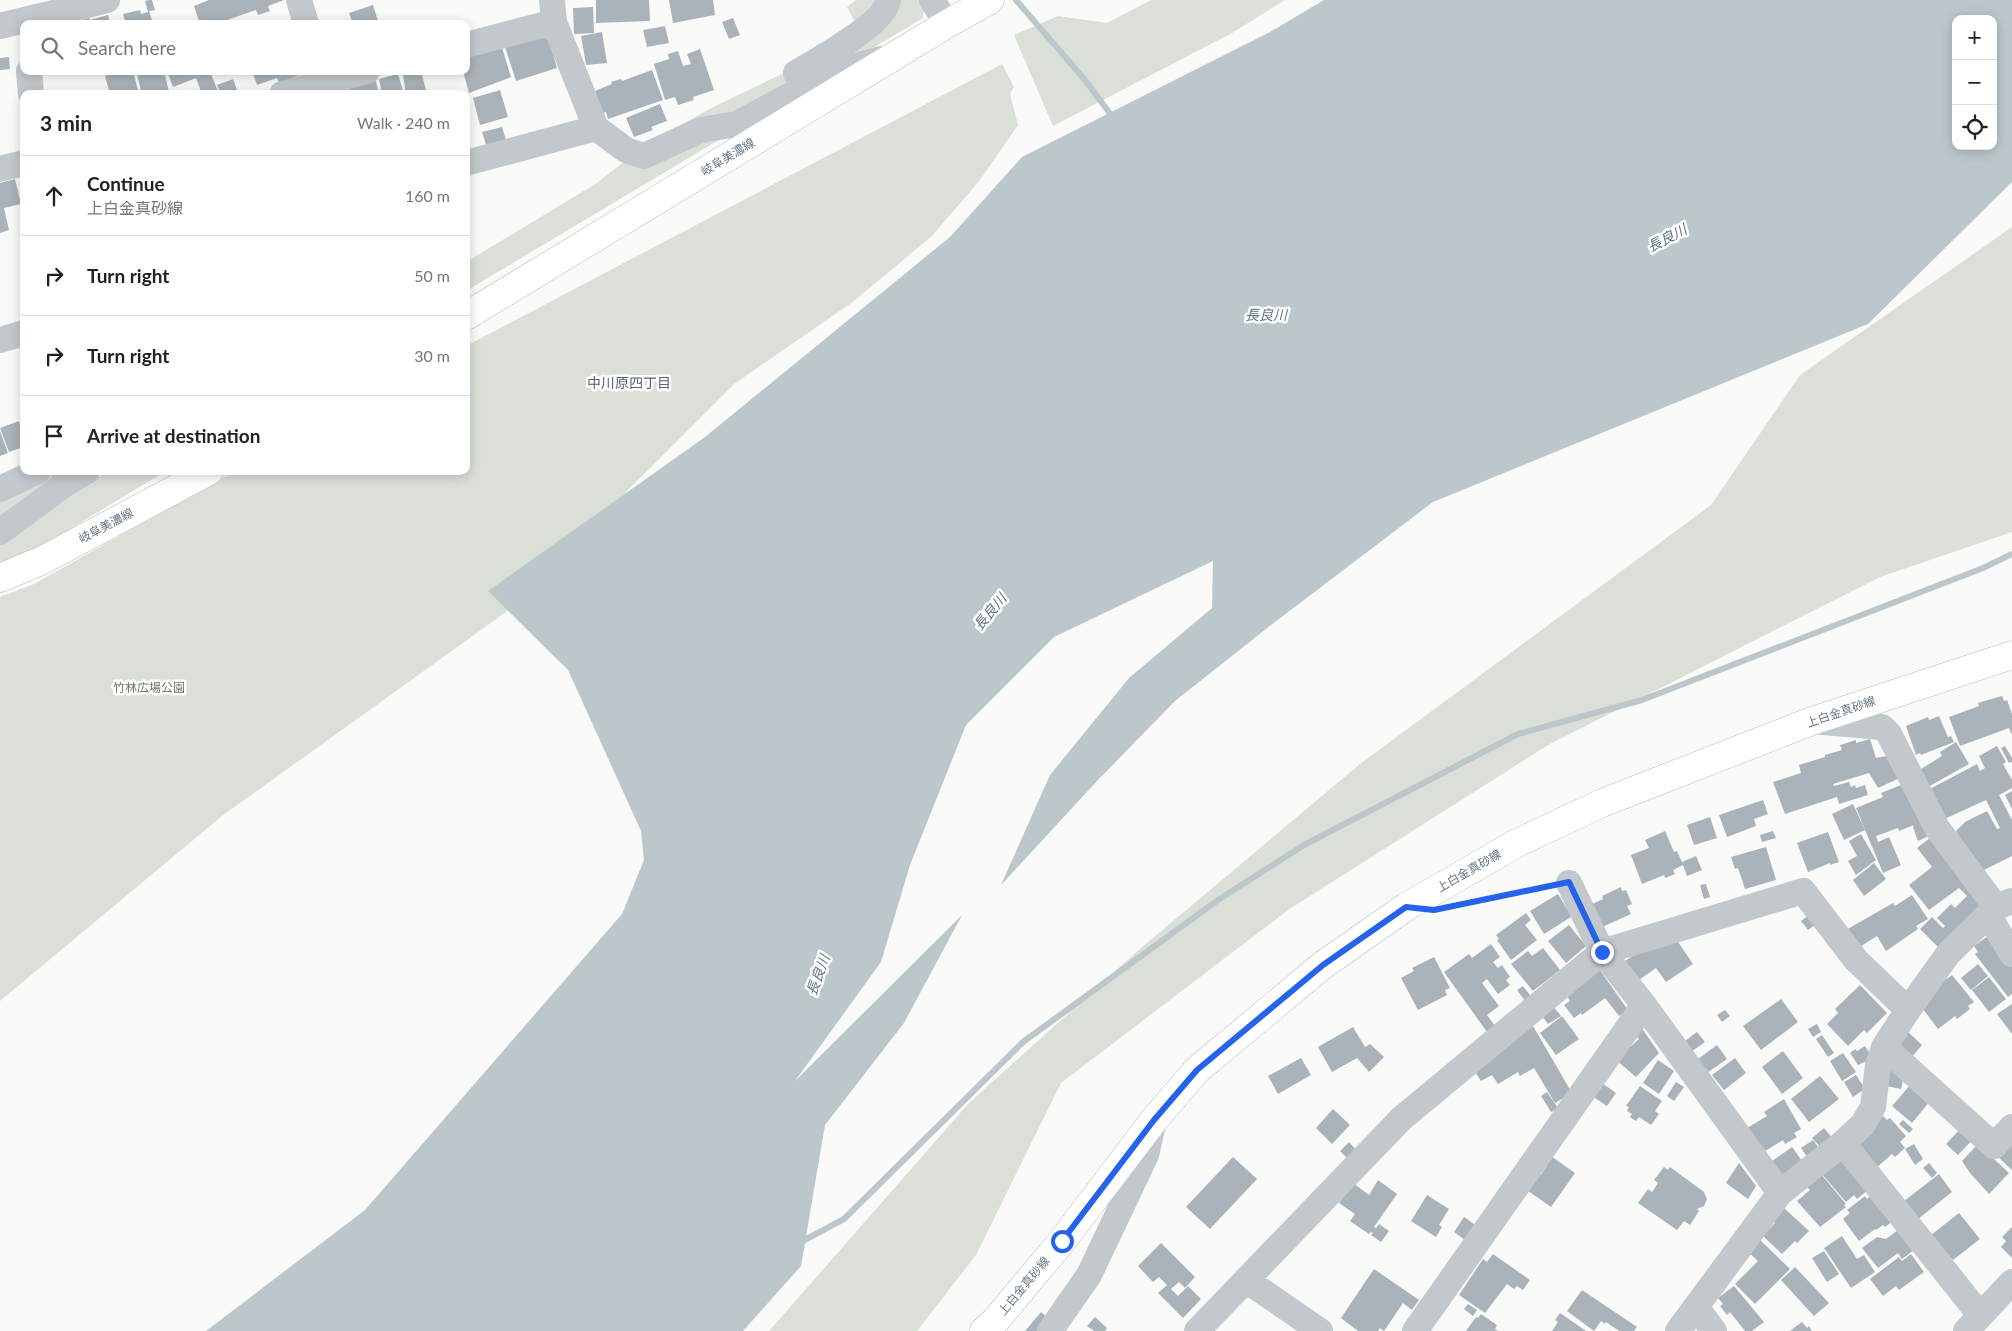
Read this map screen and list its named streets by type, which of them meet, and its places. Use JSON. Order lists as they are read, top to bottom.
{
  "streets": {
    "main road": ["岐阜美濃線", "上白金真砂線"]
  },
  "districts": ["中川原四丁目"],
  "water": ["長良川"],
  "parks": ["竹林広場公園"],
  "page": {
    "map_buttons": ["+", "−"],
    "search": "Search here",
    "heading": ["3 min", "Walk · 240 m"],
    "list": [
      ["Continue", "上白金真砂線", "160 m"],
      ["Turn right", "50 m"],
      ["Turn right", "30 m"],
      "Arrive at destination"
    ]
  }
}
